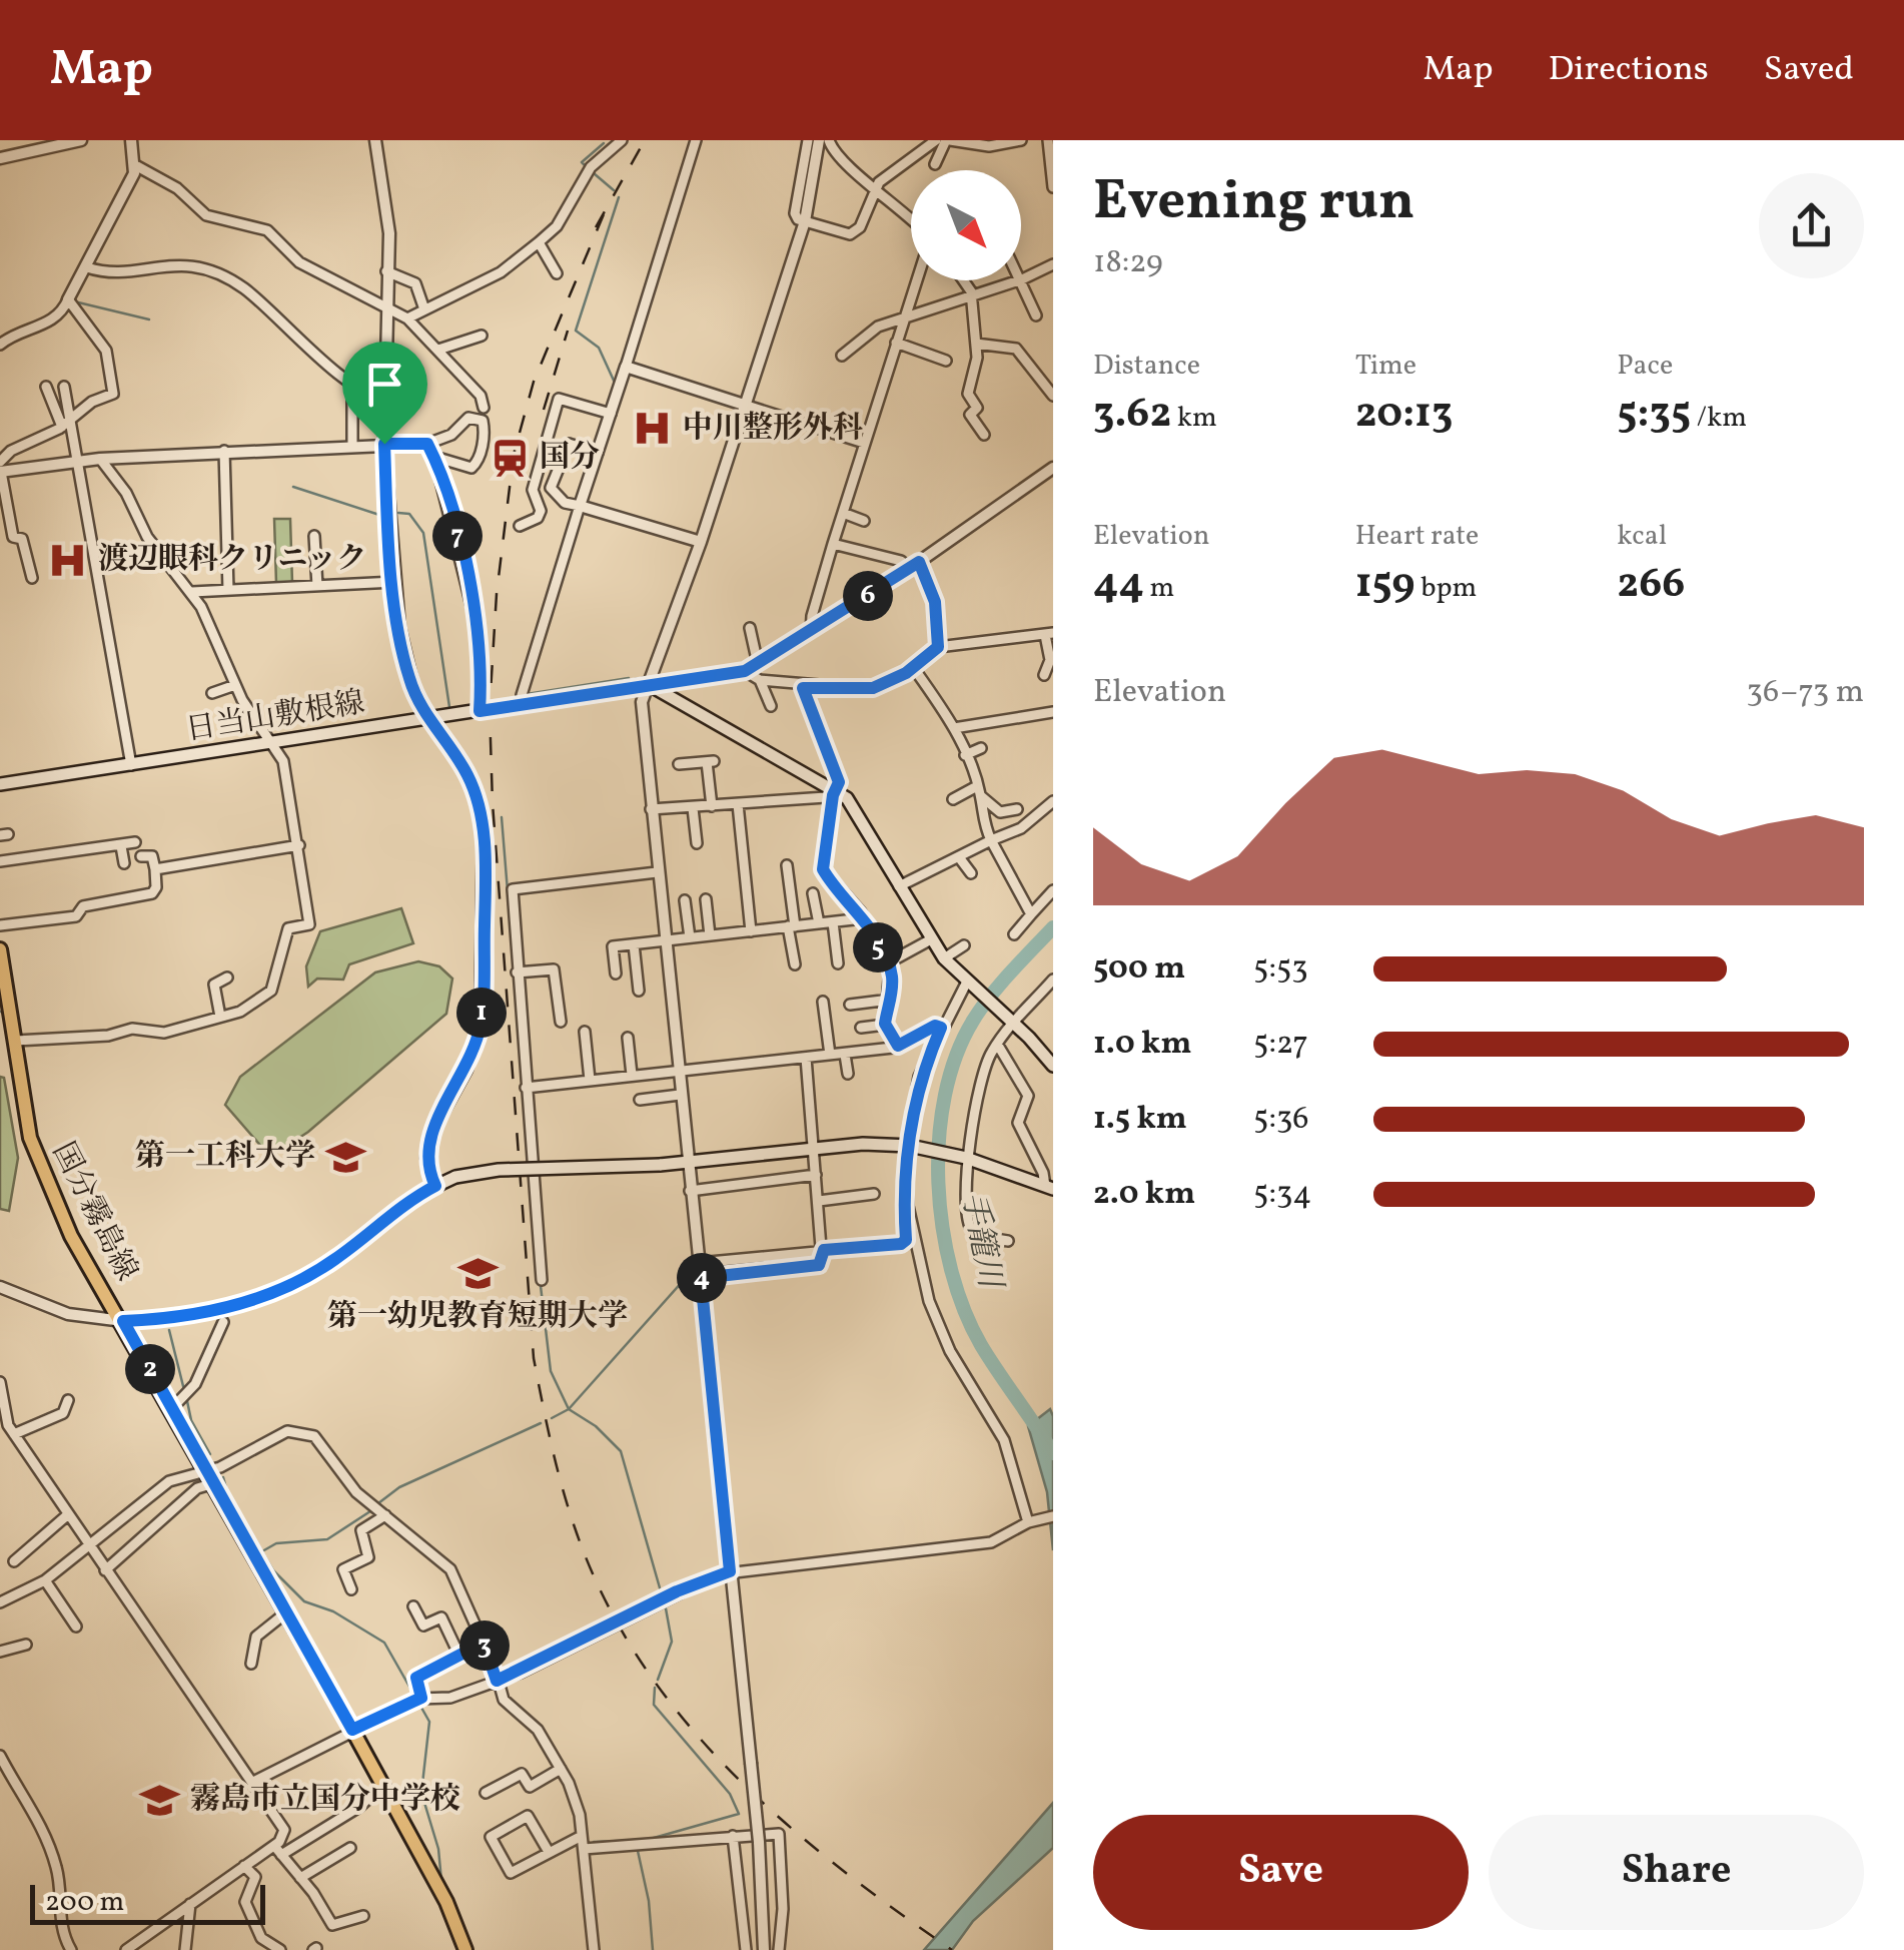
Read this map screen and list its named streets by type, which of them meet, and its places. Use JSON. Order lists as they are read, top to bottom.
{
  "streets": {
    "main road": ["日当山敷根線", "国分霧島線"]
  },
  "water": ["手籠川"],
  "places": {
    "hospital": ["中川整形外科", "渡辺眼科クリニック"],
    "station": ["国分"],
    "school or university": ["第一工科大学", "第一幼児教育短期大学", "霧島市立国分中学校"]
  },
  "scale_bar": "200 m",
  "north": "bottom right",
  "page": {
    "header": "Map",
    "nav": ["Map", "Directions", "Saved"],
    "heading": ["Evening run", "18:29"],
    "stats": [
      ["Distance", "3.62 km"],
      ["Time", "20:13"],
      ["Pace", "5:35 /km"],
      ["Elevation", "44 m"],
      ["Heart rate", "159 bpm"],
      ["kcal", "266"]
    ],
    "pins": [
      "7",
      "6",
      "5",
      "1",
      "4",
      "2",
      "3"
    ],
    "chart": ["Elevation", "36–73 m"],
    "list": [
      {
        "name": "500 m",
        "note": "5:53"
      },
      {
        "name": "1.0 km",
        "note": "5:27"
      },
      {
        "name": "1.5 km",
        "note": "5:36"
      },
      {
        "name": "2.0 km",
        "note": "5:34"
      }
    ],
    "buttons": ["Save", "Share"],
    "scale": "200 m"
  }
}
